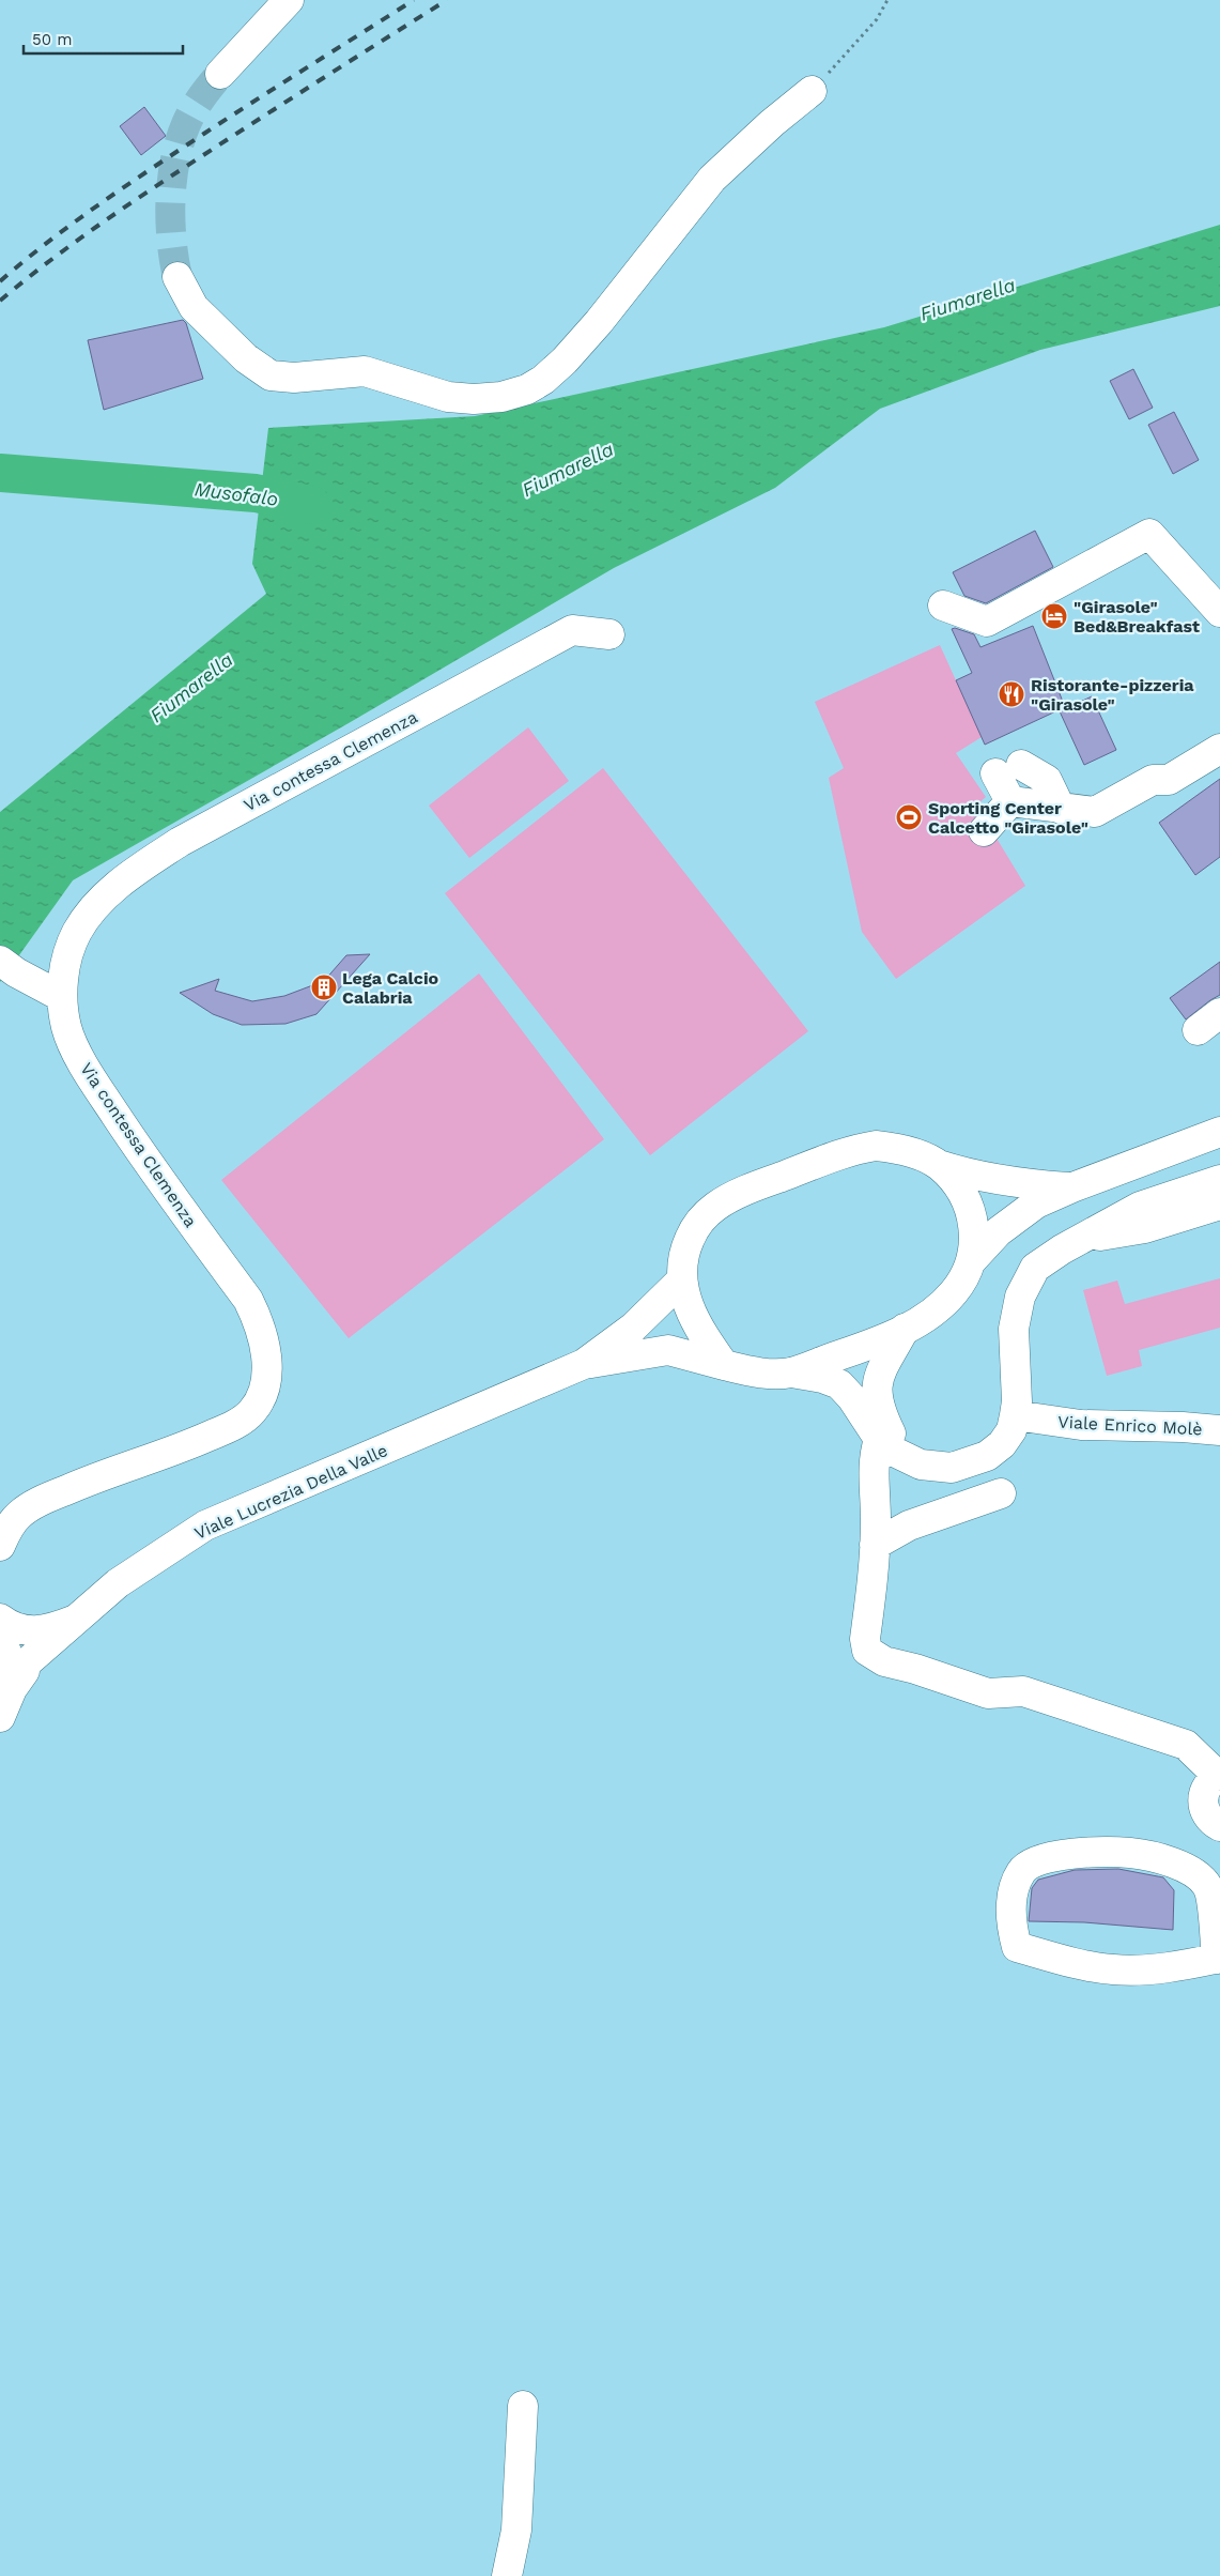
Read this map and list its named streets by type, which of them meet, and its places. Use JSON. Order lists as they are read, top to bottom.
{
  "streets": {
    "street": ["Via contessa Clemenza", "Viale Enrico Molè", "Viale Lucrezia Della Valle"]
  },
  "water": ["Fiumarella", "Musofalo"],
  "places": {
    "hotel": ["\"Girasole\" Bed&Breakfast"],
    "restaurant": ["Ristorante-pizzeria \"Girasole\""],
    "sports": ["Sporting Center Calcetto \"Girasole\""],
    "building": ["Lega Calcio Calabria"]
  },
  "scale_bar": "50 m"
}
